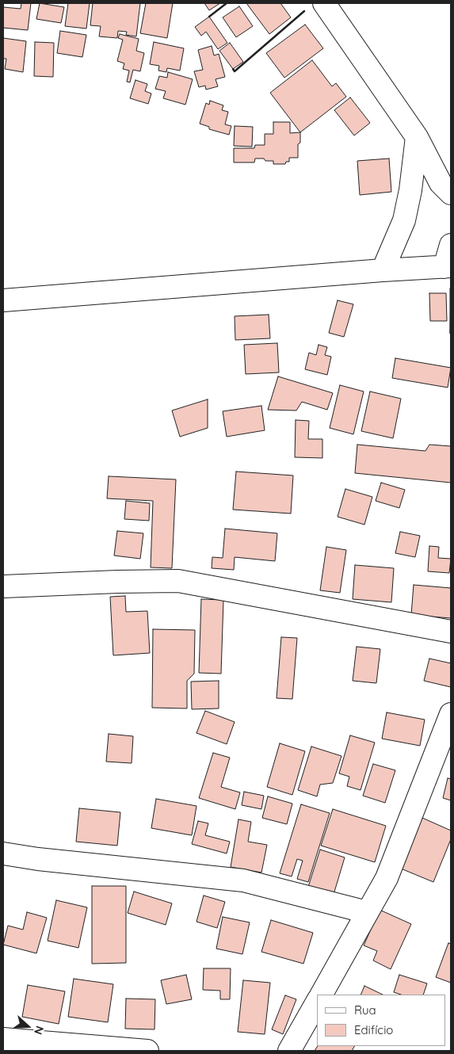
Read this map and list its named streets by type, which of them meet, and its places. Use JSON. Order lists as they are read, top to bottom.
{
  "legend": ["Rua", "Edifício"],
  "north": "right"
}
